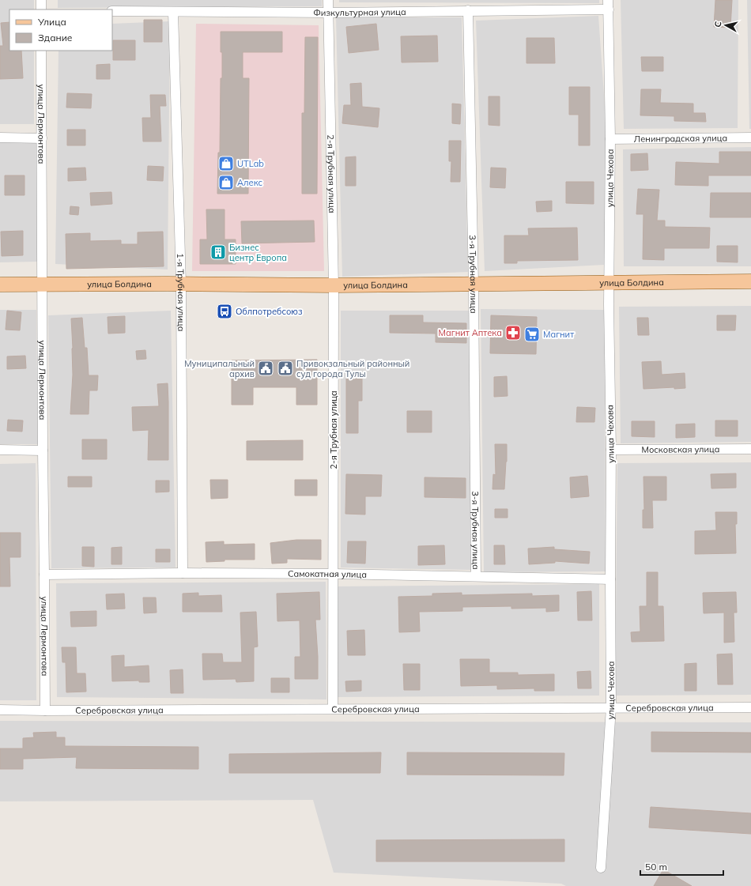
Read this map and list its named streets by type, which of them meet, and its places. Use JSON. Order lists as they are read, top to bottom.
{
  "streets": {
    "main road": ["улица Болдина"],
    "street": [
      "Физкультурная улица",
      "улица Лермонтова",
      "Ленинградская улица",
      "2-я Трубная улица",
      "улица Чехова",
      "3-я Трубная улица",
      "1-я Трубная улица",
      "Московская улица",
      "Самокатная улица",
      "Серебровская улица"
    ]
  },
  "crossings": [
    ["Физкультурная улица", "2-я Трубная улица"],
    ["Физкультурная улица", "улица Чехова"],
    ["Физкультурная улица", "3-я Трубная улица"],
    ["Физкультурная улица", "1-я Трубная улица"],
    ["улица Лермонтова", "улица Болдина"],
    ["улица Лермонтова", "Самокатная улица"],
    ["улица Лермонтова", "Серебровская улица"],
    ["Ленинградская улица", "улица Чехова"],
    ["2-я Трубная улица", "улица Болдина"],
    ["2-я Трубная улица", "Самокатная улица"],
    ["2-я Трубная улица", "Серебровская улица"],
    ["улица Чехова", "улица Болдина"],
    ["улица Чехова", "Московская улица"],
    ["улица Чехова", "Самокатная улица"],
    ["улица Чехова", "Серебровская улица"],
    ["3-я Трубная улица", "улица Болдина"],
    ["3-я Трубная улица", "Самокатная улица"],
    ["улица Болдина", "1-я Трубная улица"],
    ["1-я Трубная улица", "Самокатная улица"]
  ],
  "places": {
    "shop": ["UTLab", "Алекс"],
    "building": ["Бизнес центр Европа"],
    "bus stop": ["Облпотребсоюз"],
    "pharmacy": ["Магнит Аптека"],
    "supermarket": ["Магнит"],
    "public building": ["Муниципальный архив", "Привокзальный районный суд города Тулы"]
  },
  "legend": ["Улица", "Здание"],
  "scale_bar": "50 m",
  "north": "left"
}
